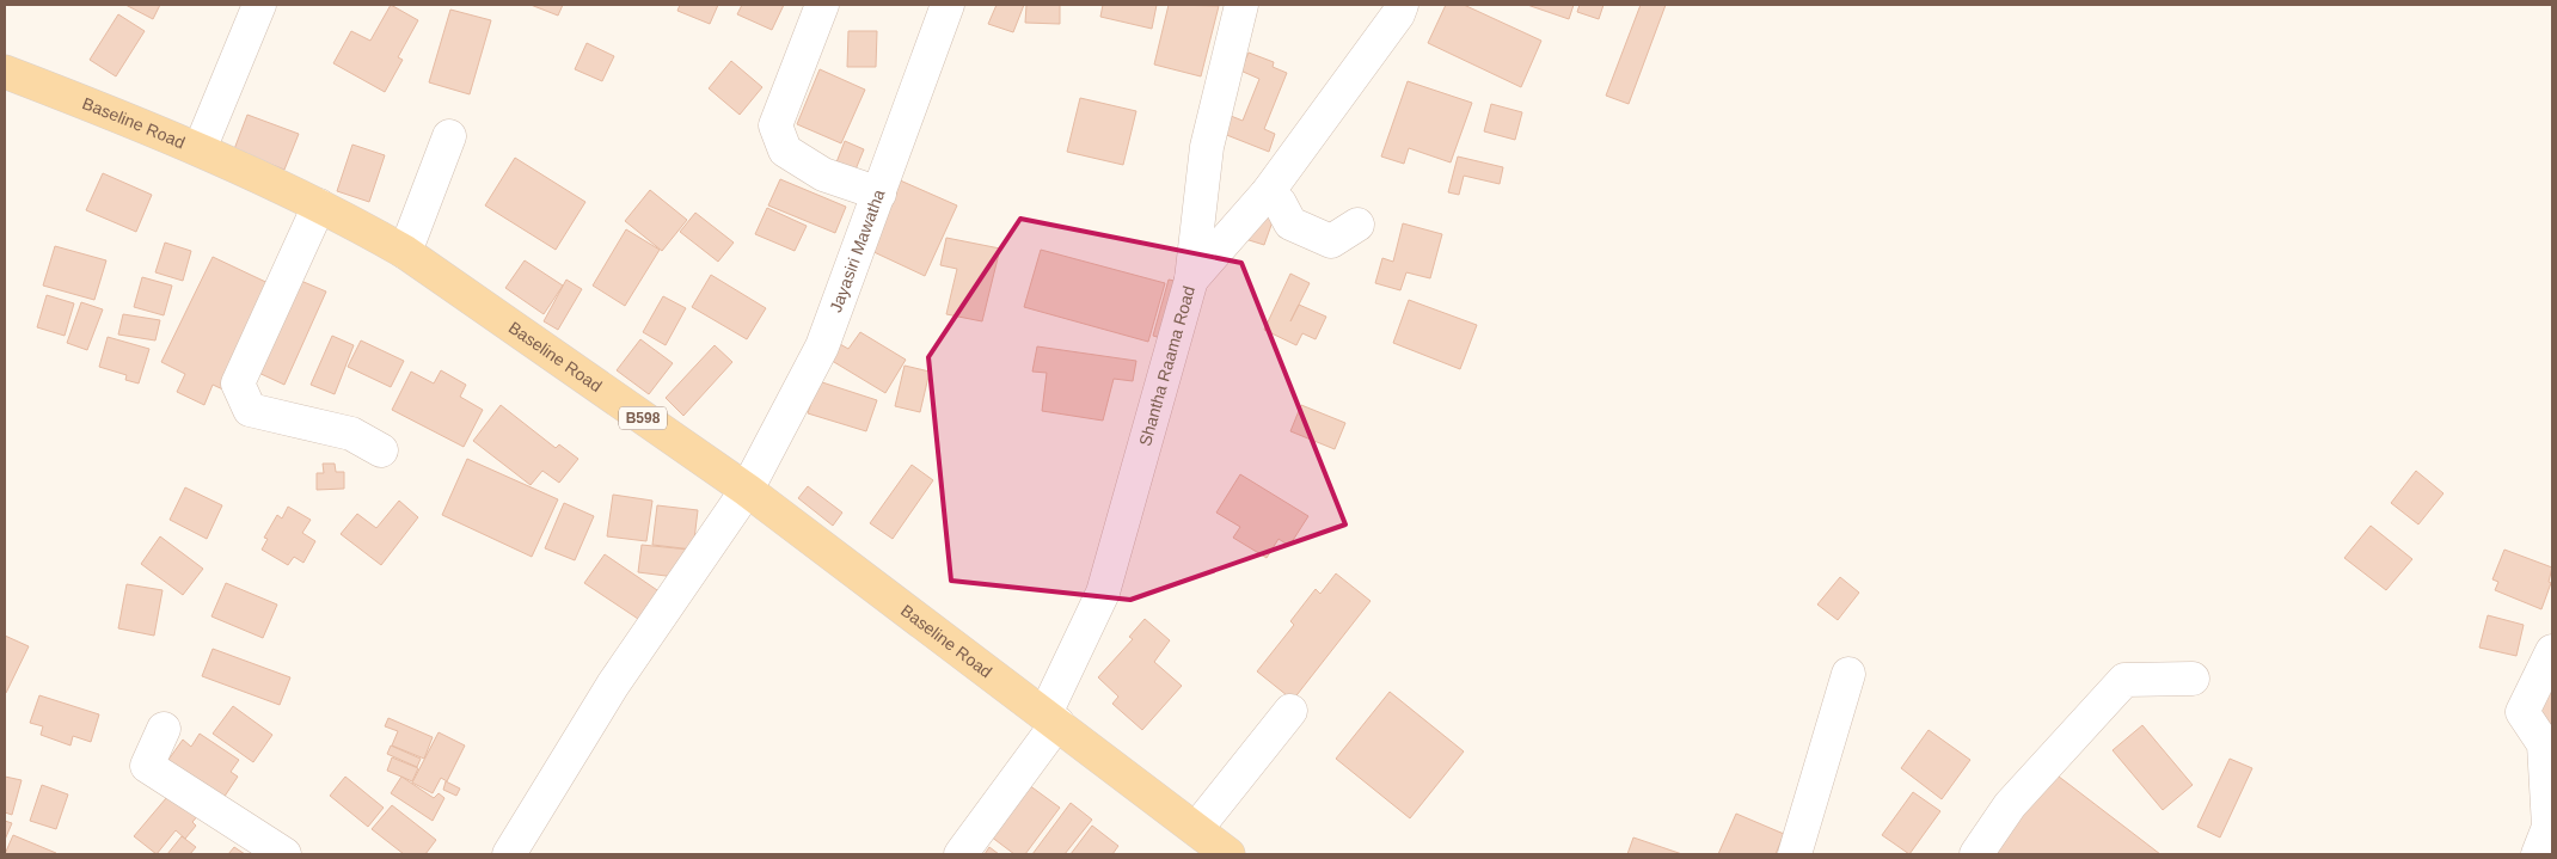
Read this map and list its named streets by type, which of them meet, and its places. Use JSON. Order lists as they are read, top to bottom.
{
  "streets": {
    "main road": ["Baseline Road", "B598"],
    "street": ["Jayasiri Mawatha", "Shantha Raama Road"]
  },
  "crossings": [
    ["Baseline Road", "Jayasiri Mawatha"],
    ["Baseline Road", "Shantha Raama Road"]
  ]
}
